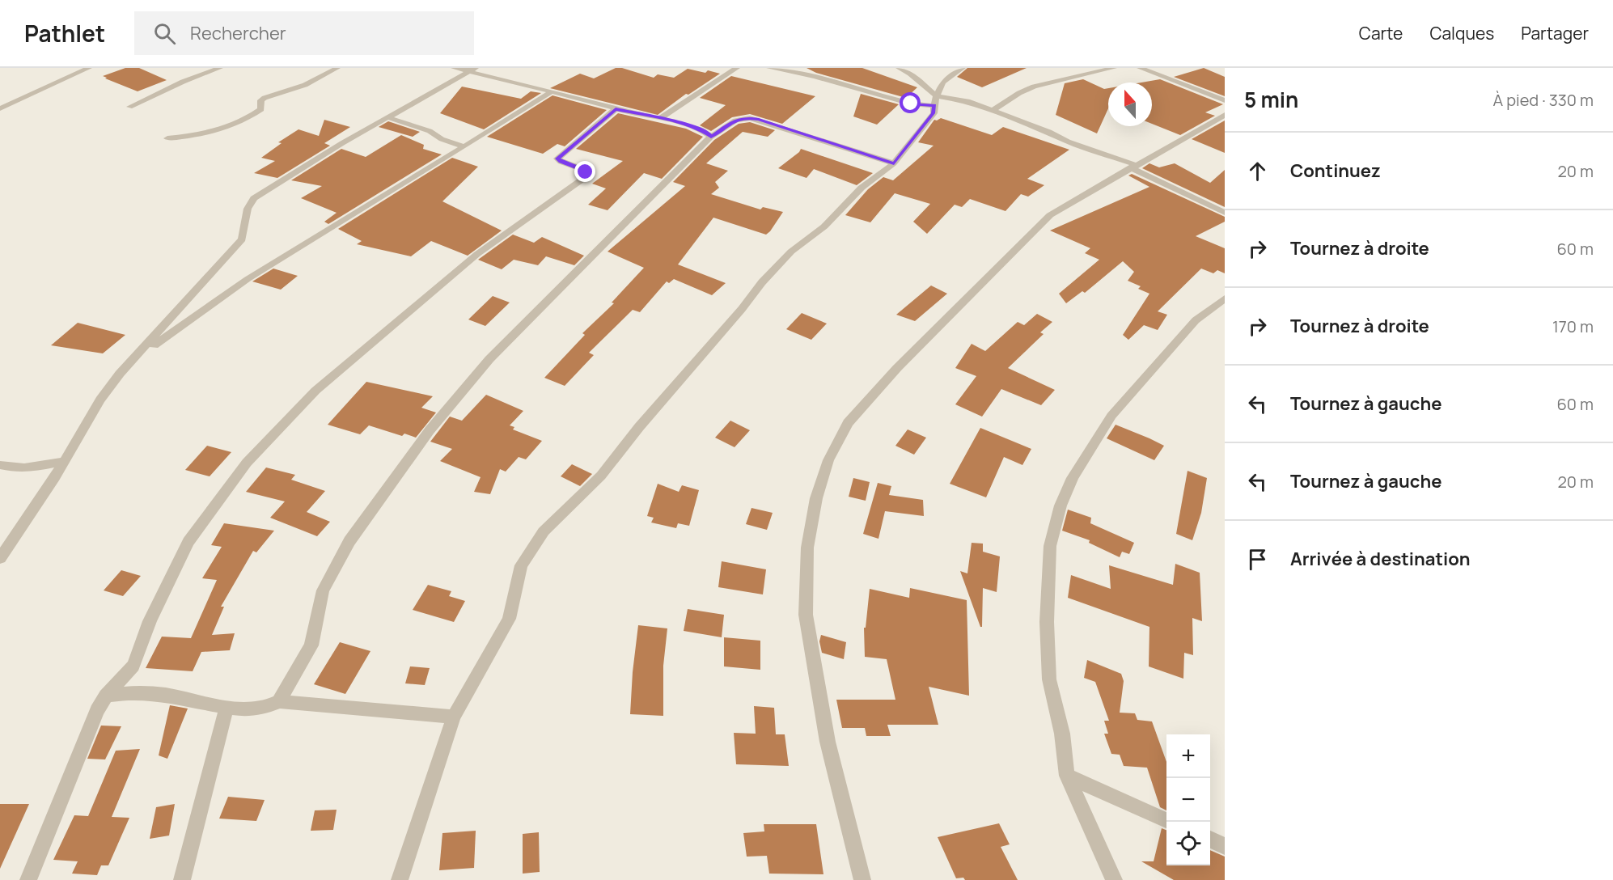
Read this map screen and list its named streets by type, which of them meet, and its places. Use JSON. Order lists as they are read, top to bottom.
{
  "north": "top",
  "page": {
    "header": "Pathlet",
    "search": "Rechercher",
    "nav": ["Carte", "Calques", "Partager"],
    "heading": ["5 min", "À pied · 330 m"],
    "list": [
      ["Continuez", "20 m"],
      ["Tournez à droite", "60 m"],
      ["Tournez à droite", "170 m"],
      ["Tournez à gauche", "60 m"],
      ["Tournez à gauche", "20 m"],
      "Arrivée à destination"
    ],
    "map_buttons": ["+", "−"]
  }
}
